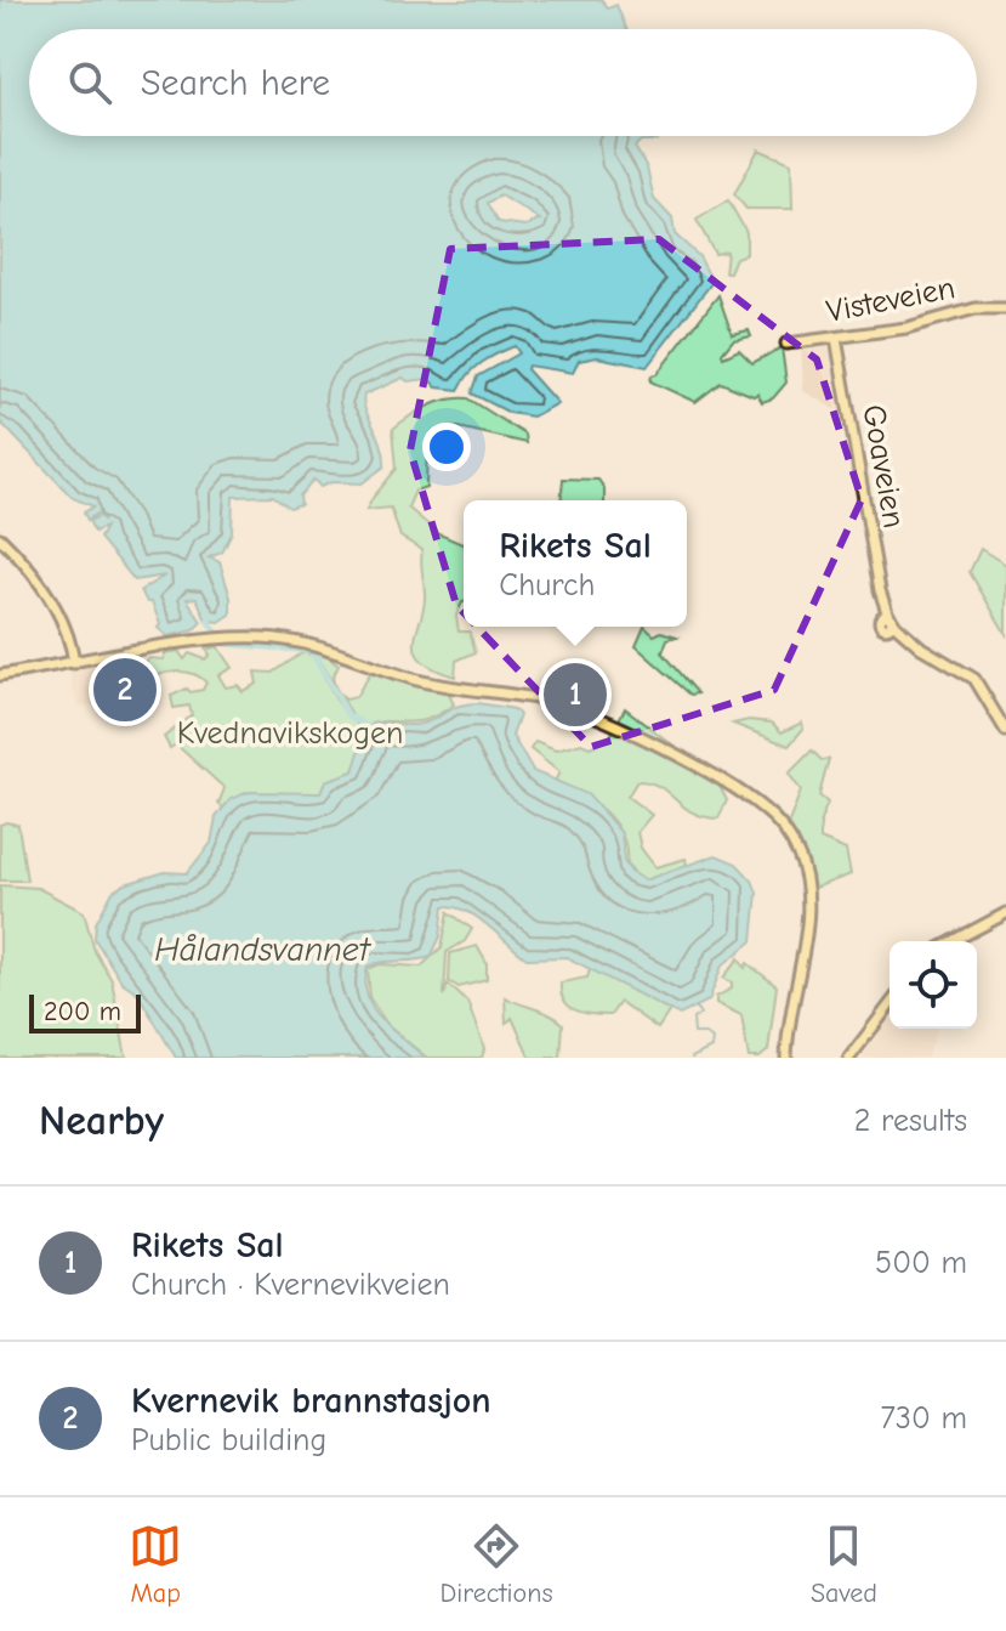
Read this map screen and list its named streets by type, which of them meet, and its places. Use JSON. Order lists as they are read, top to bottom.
{
  "streets": {
    "main road": ["Visteveien", "Goaveien"]
  },
  "crossings": [
    ["Visteveien", "Goaveien"]
  ],
  "water": ["Hålandsvannet"],
  "parks": ["Kvednavikskogen"],
  "scale_bar": "200 m",
  "page": {
    "search": "Search here",
    "popup": ["Rikets Sal", "Church"],
    "pins": ["2", "1"],
    "scale": "200 m",
    "heading": ["Nearby", "2 results"],
    "list": [
      {
        "mark": "1",
        "name": "Rikets Sal",
        "note": "Church · Kvernevikveien",
        "value": "500 m"
      },
      {
        "mark": "2",
        "name": "Kvernevik brannstasjon",
        "note": "Public building",
        "value": "730 m"
      }
    ],
    "nav": ["Map", "Directions", "Saved"]
  }
}
